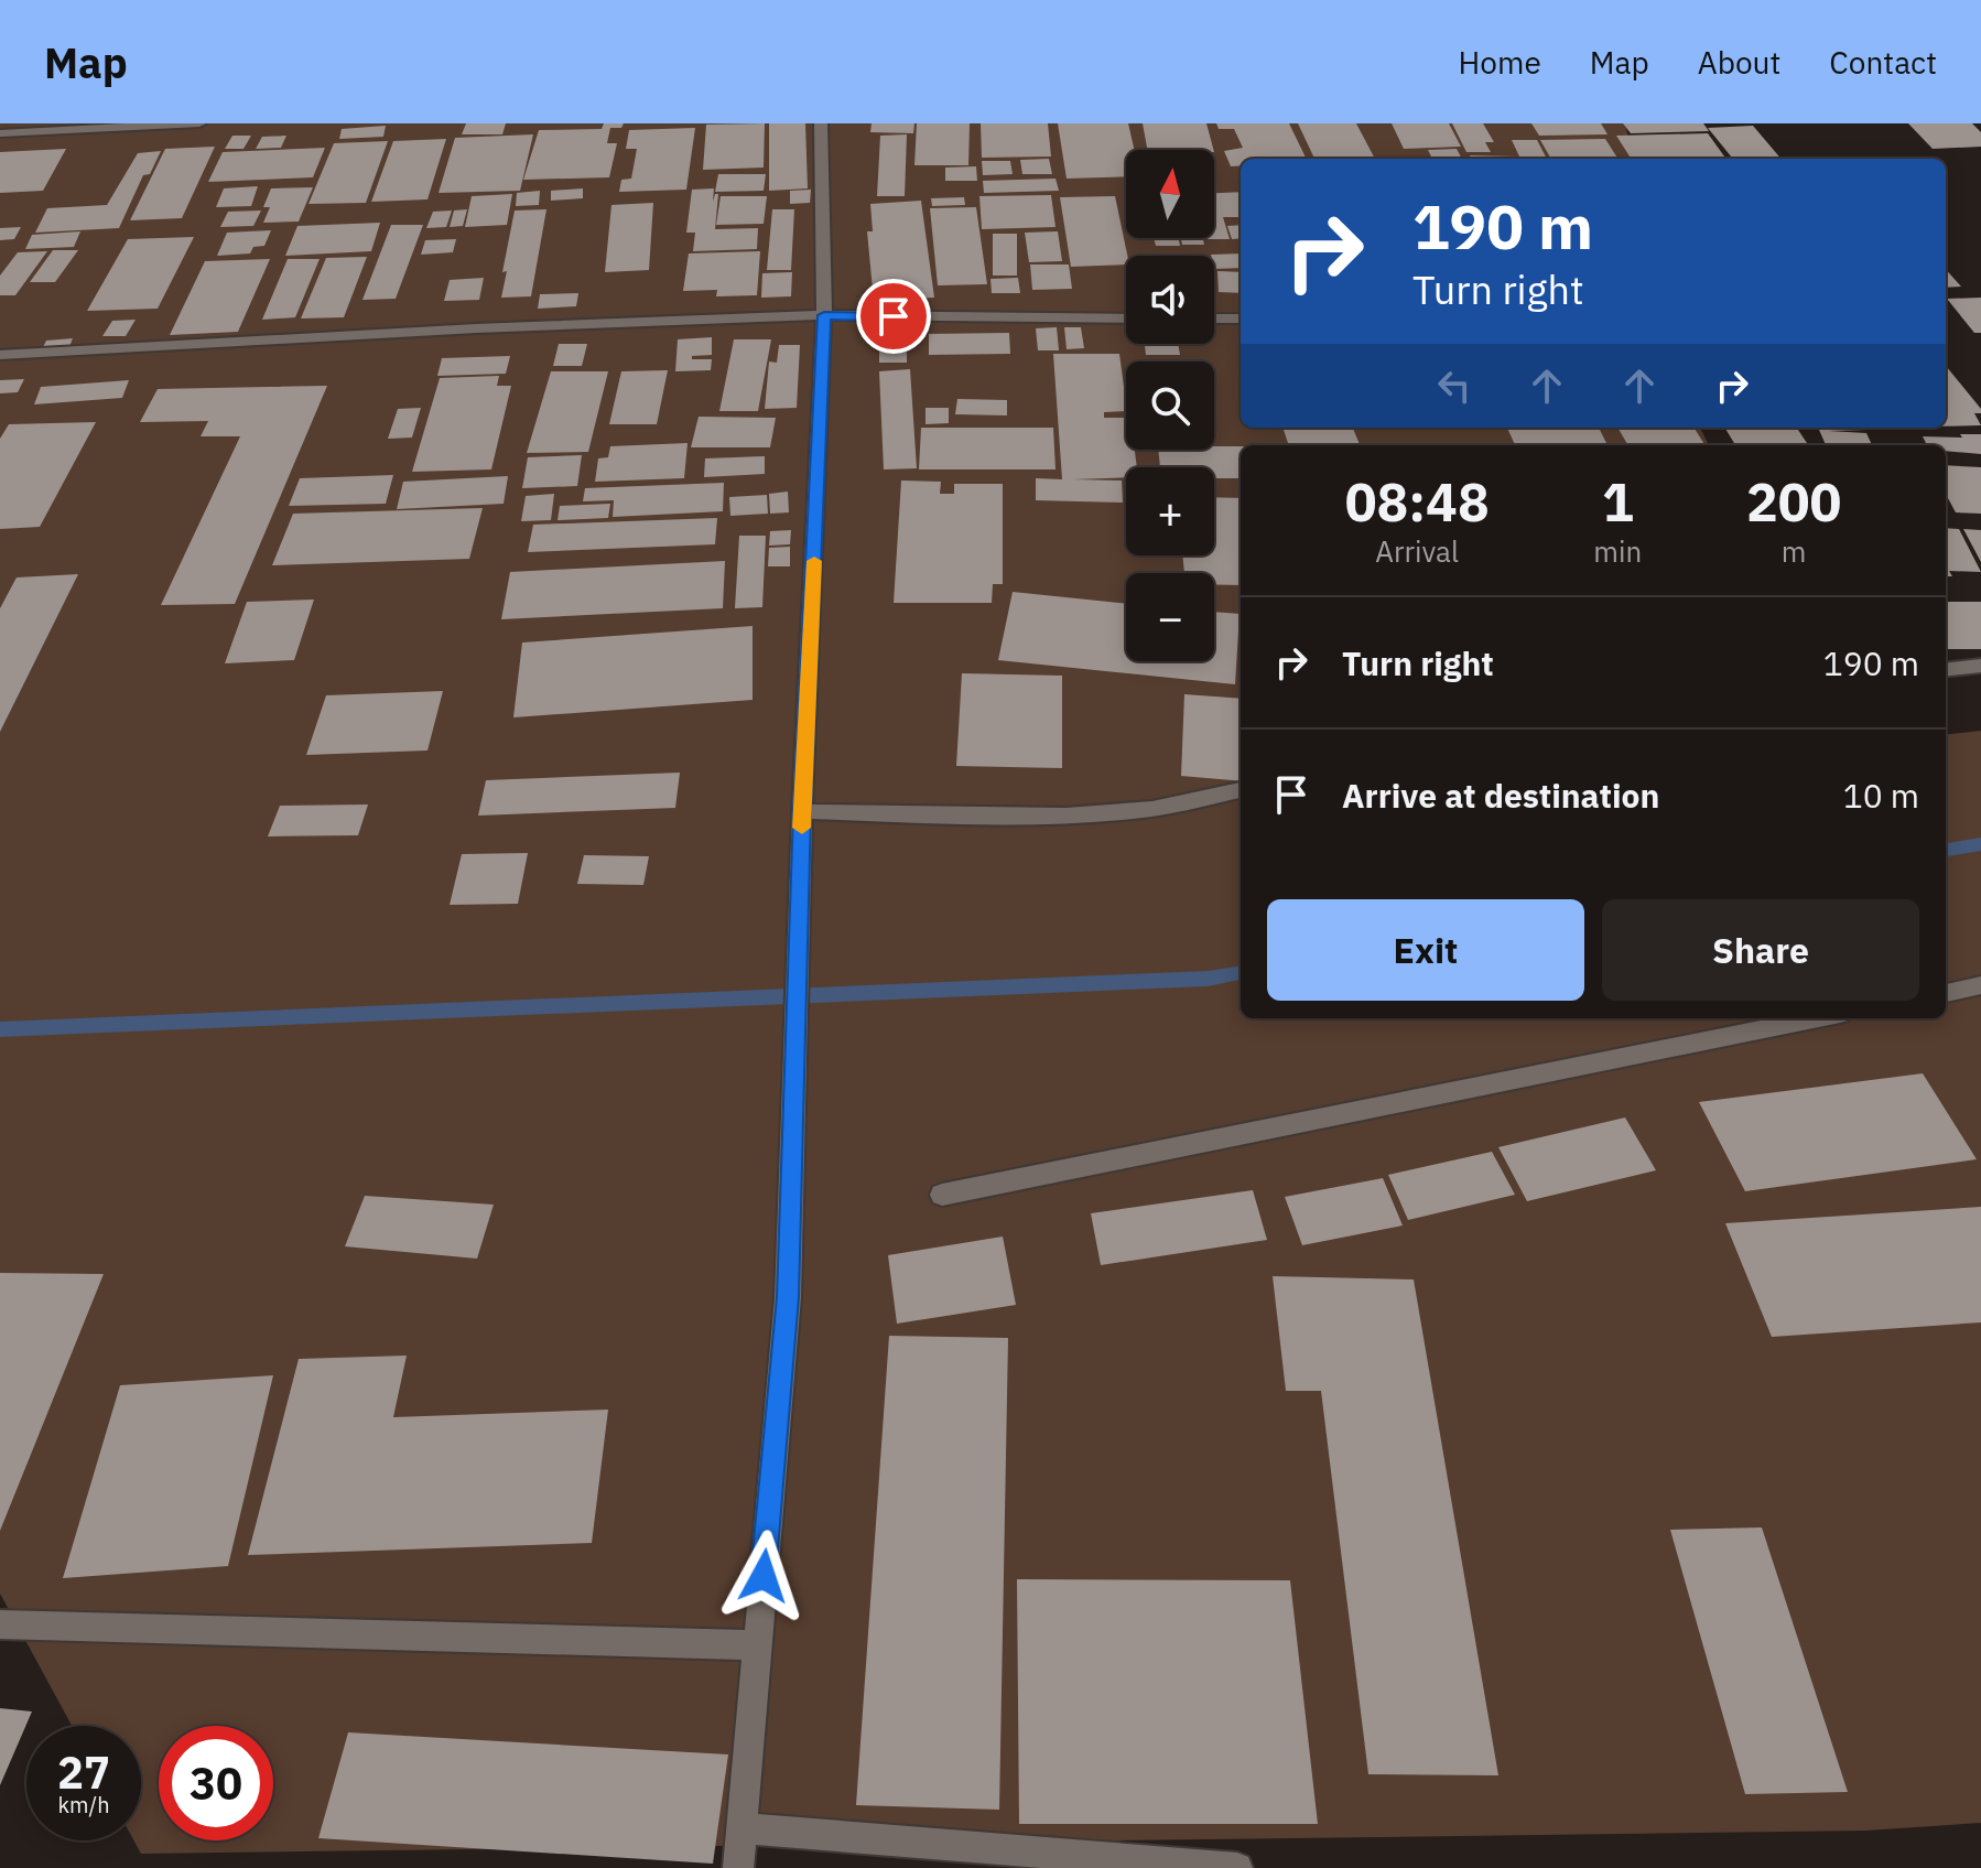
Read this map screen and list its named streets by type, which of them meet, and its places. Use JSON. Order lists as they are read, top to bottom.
{
  "north": "top",
  "page": {
    "header": "Map",
    "nav": [
      "Home",
      "Map",
      "About",
      "Contact"
    ],
    "map_buttons": ["+", "−"],
    "turn": ["190 m", "Turn right"],
    "eta": [
      "08:48",
      "Arrival",
      "1",
      "min",
      "200",
      "m"
    ],
    "list": [
      {
        "name": "Turn right",
        "value": "190 m"
      },
      {
        "name": "Arrive at destination",
        "value": "10 m"
      }
    ],
    "buttons": ["Exit", "Share"],
    "speed": "27 km/h",
    "limit": "30"
  }
}
